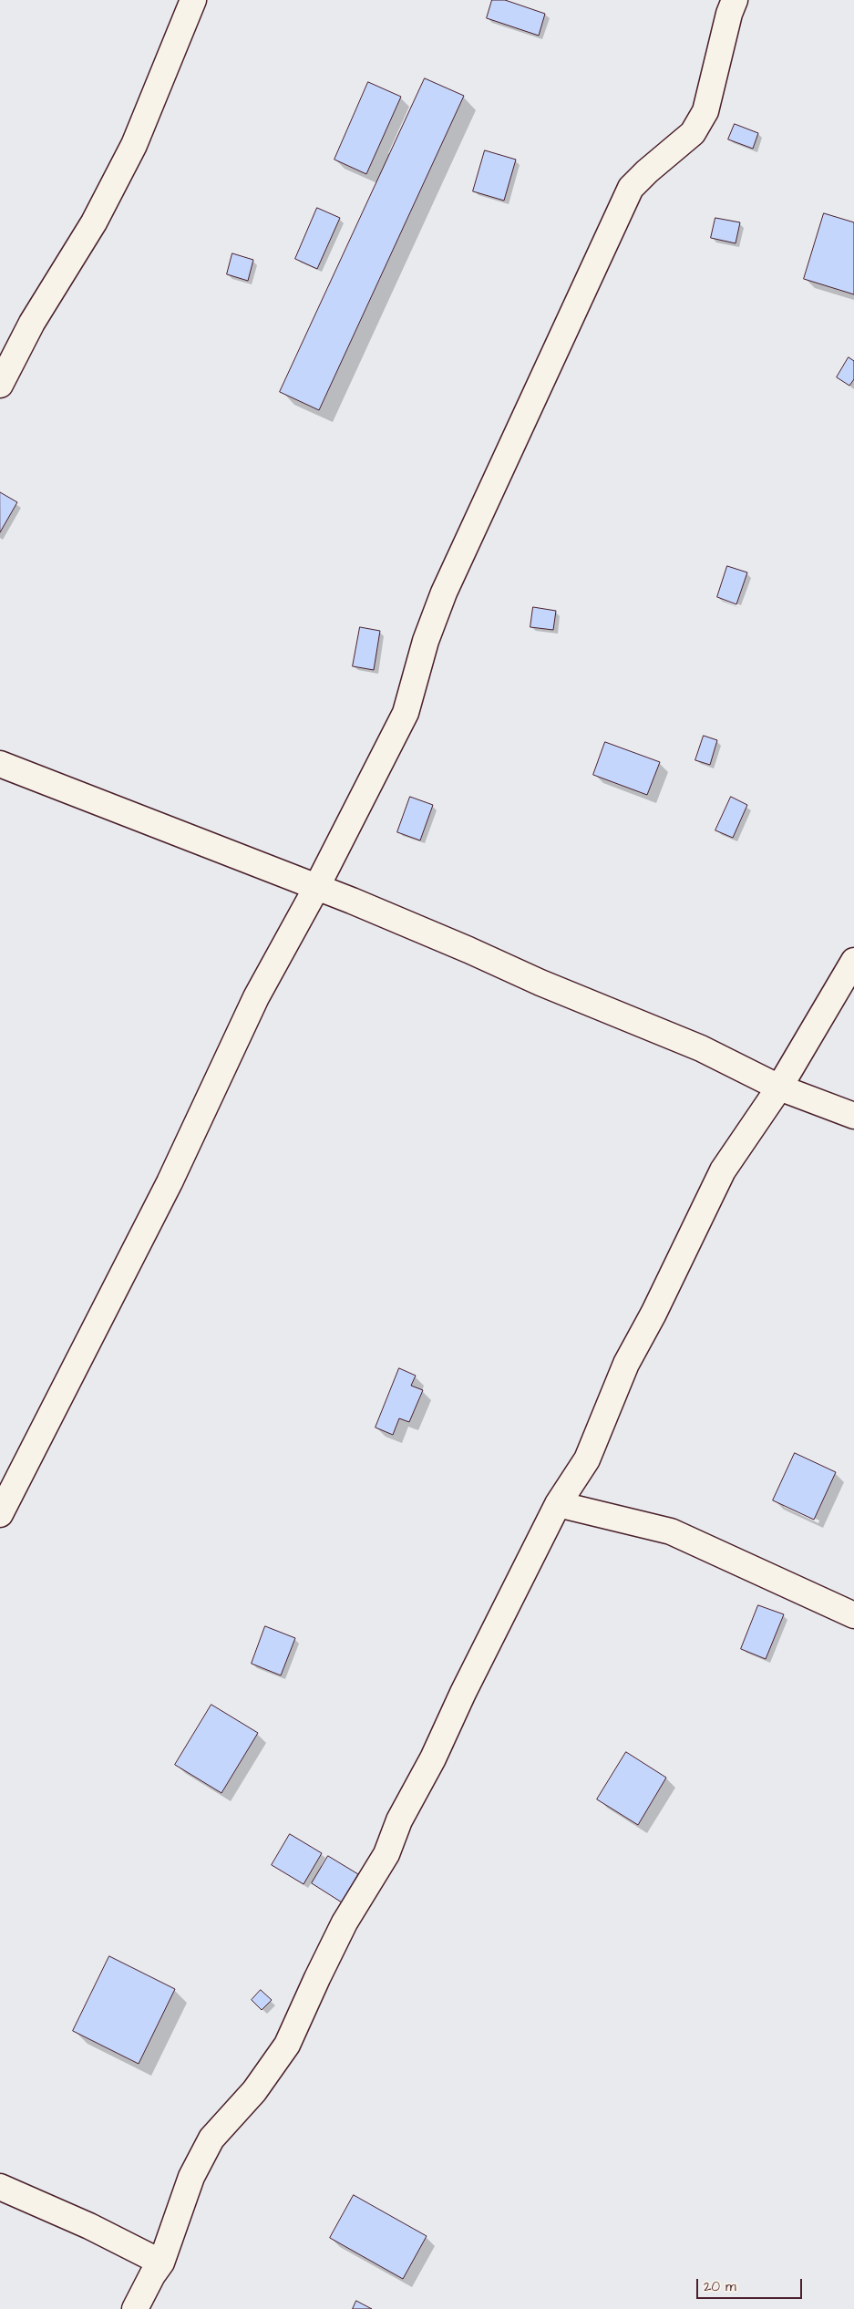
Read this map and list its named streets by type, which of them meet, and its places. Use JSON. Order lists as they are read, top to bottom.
{
  "scale_bar": "20 m"
}
